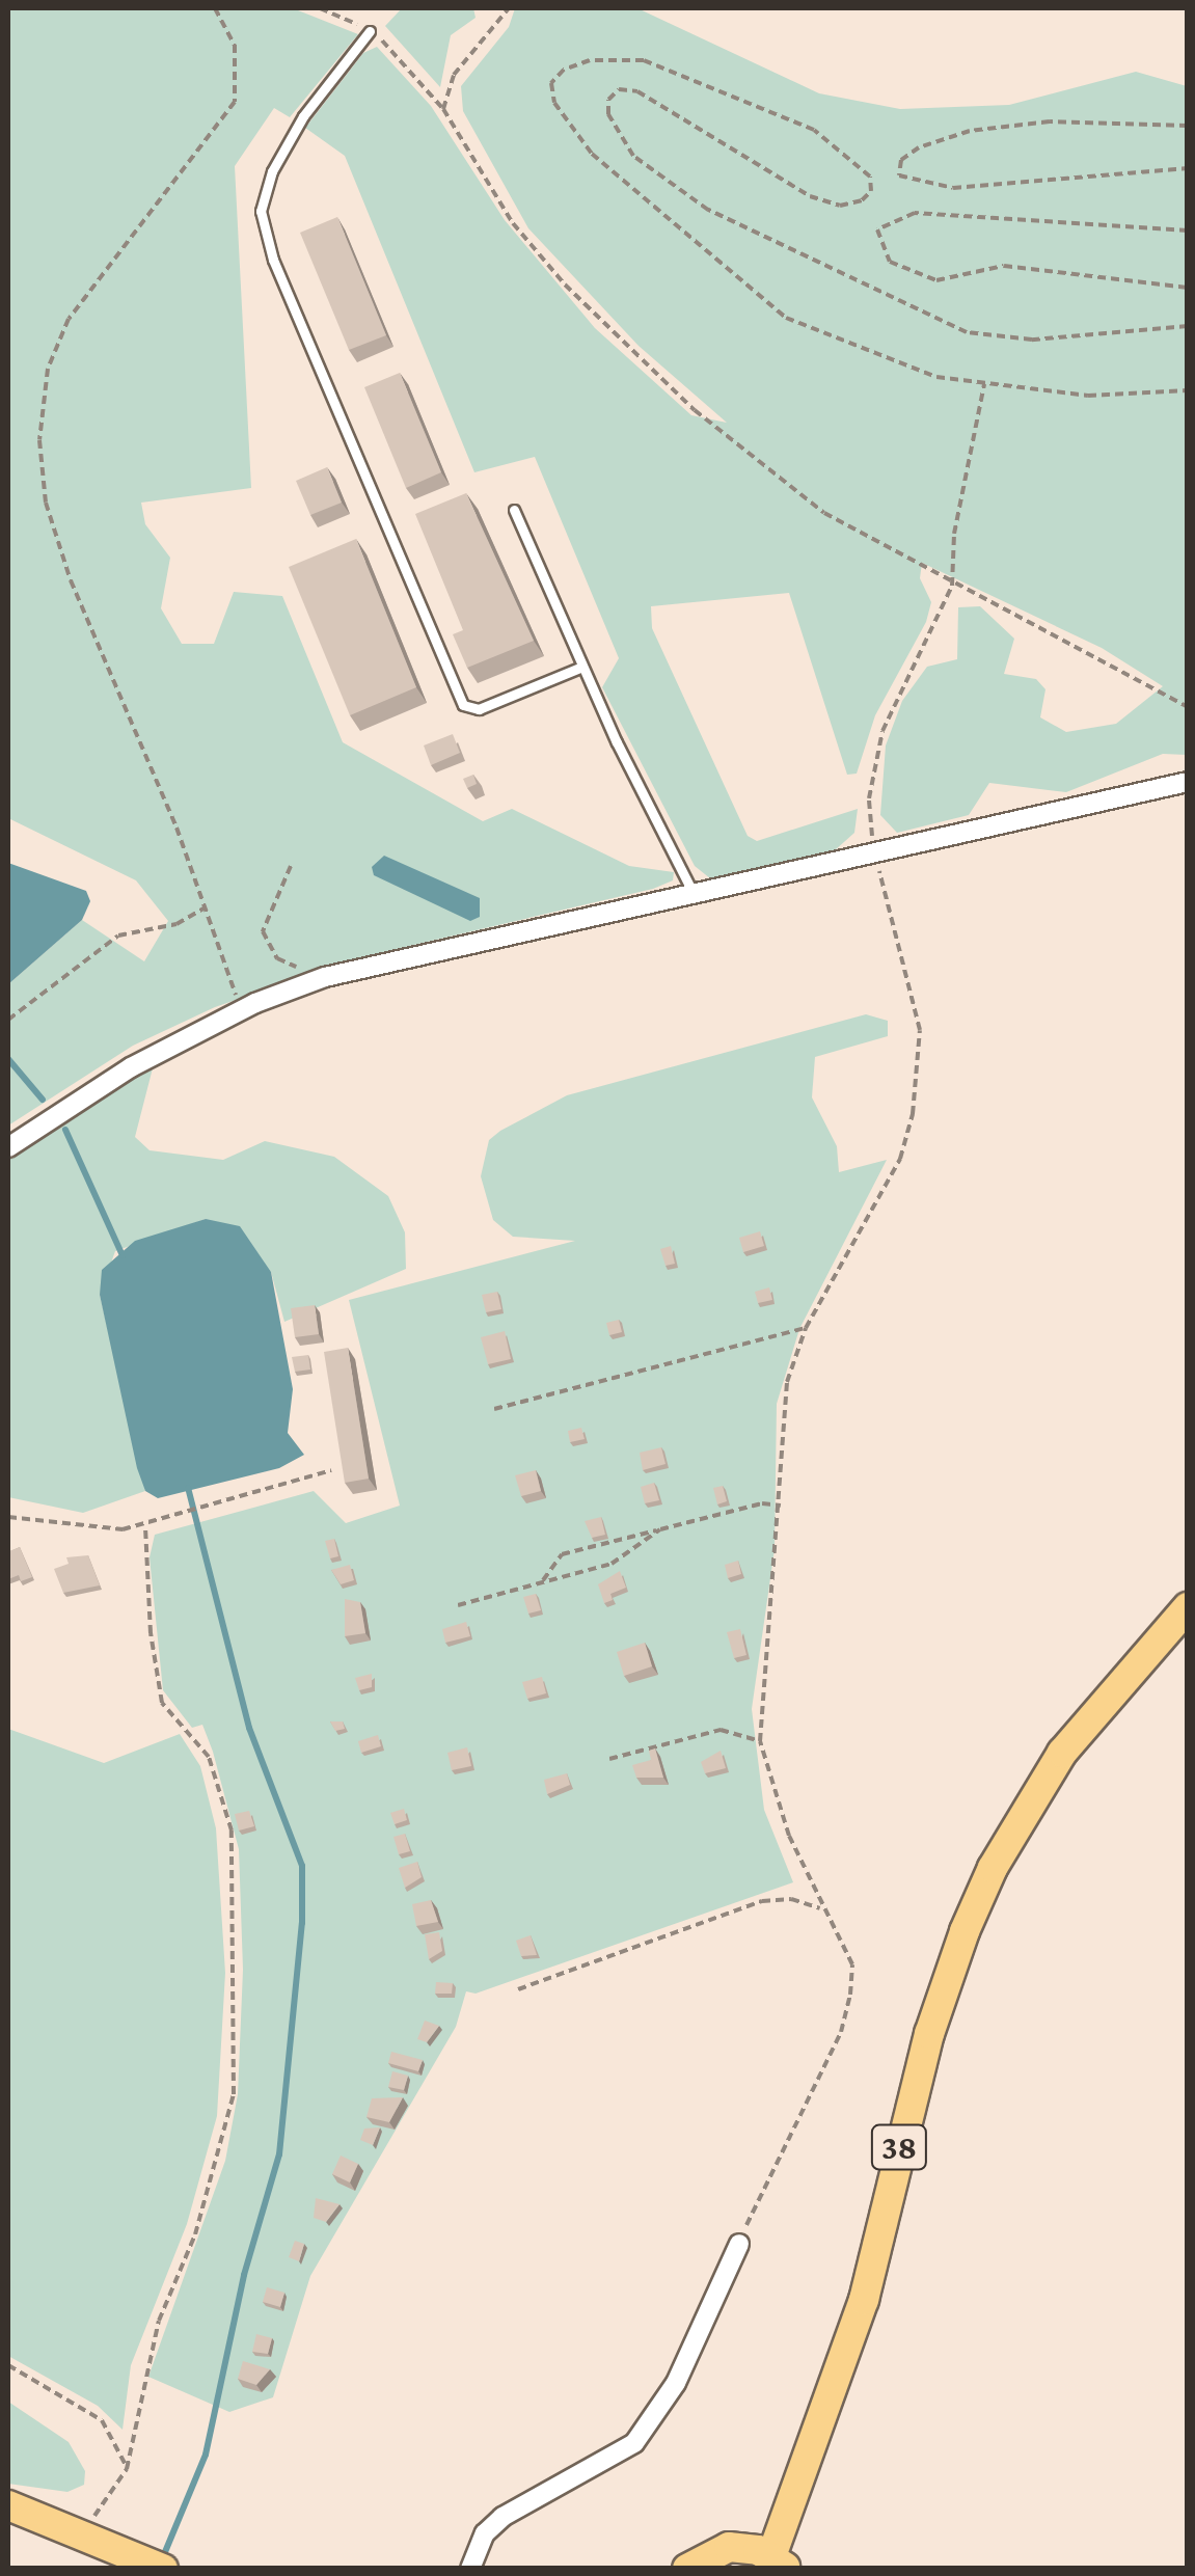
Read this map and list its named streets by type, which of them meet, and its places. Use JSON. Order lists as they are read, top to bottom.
{
  "streets": {
    "main road": ["38"]
  }
}
